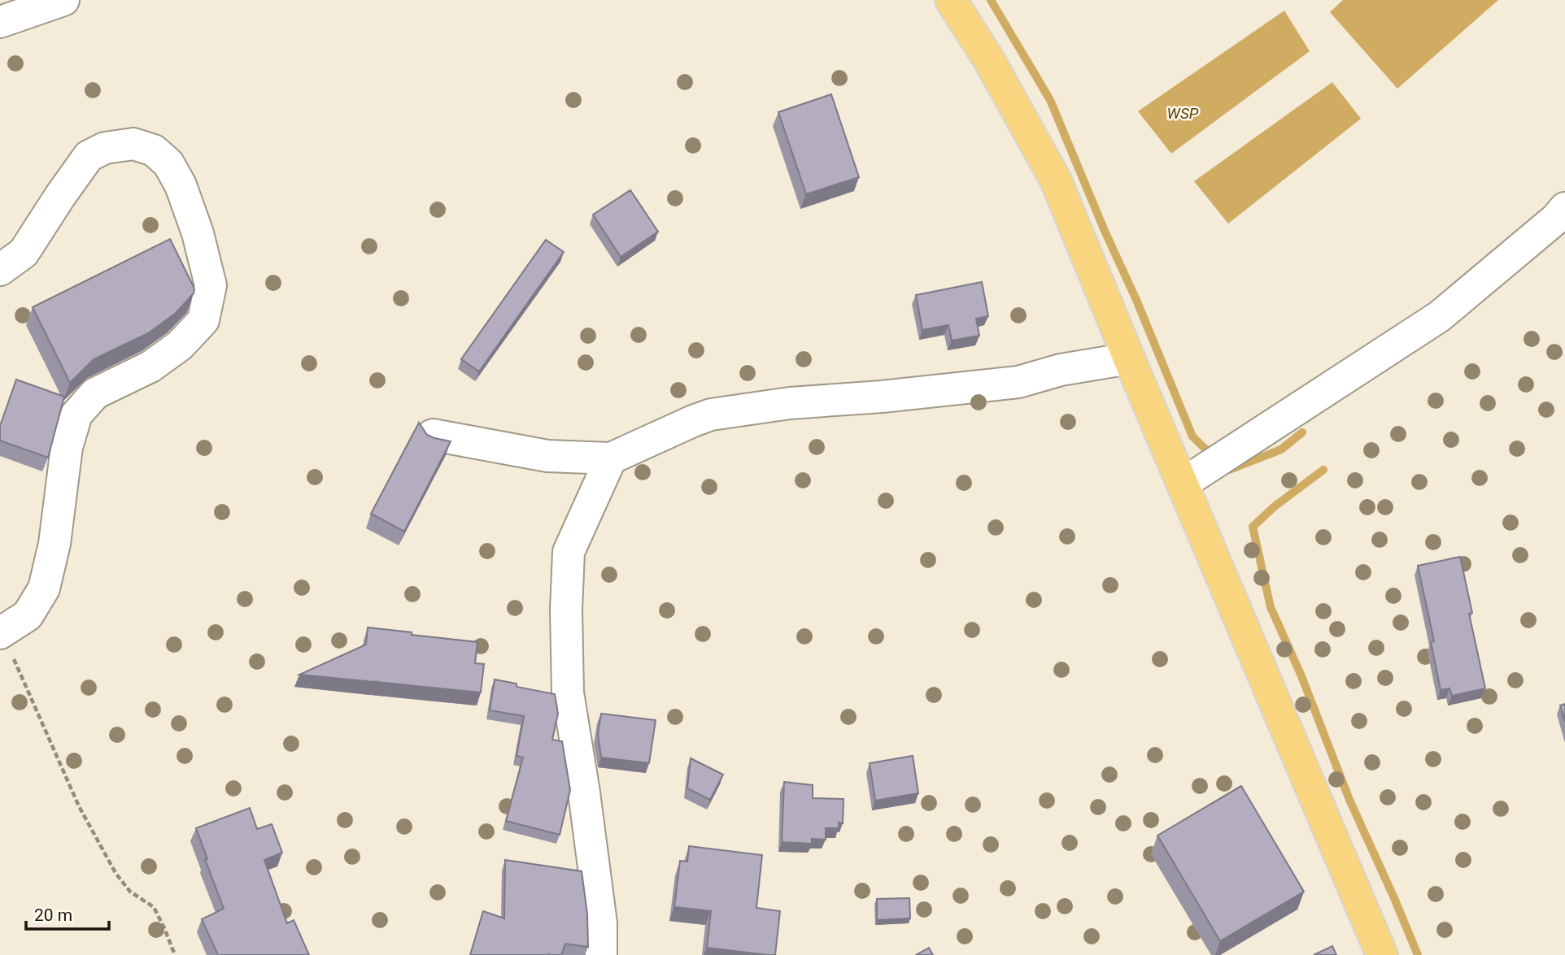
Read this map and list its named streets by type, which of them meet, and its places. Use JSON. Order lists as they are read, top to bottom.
{
  "water": ["WSP"],
  "scale_bar": "20 m"
}
